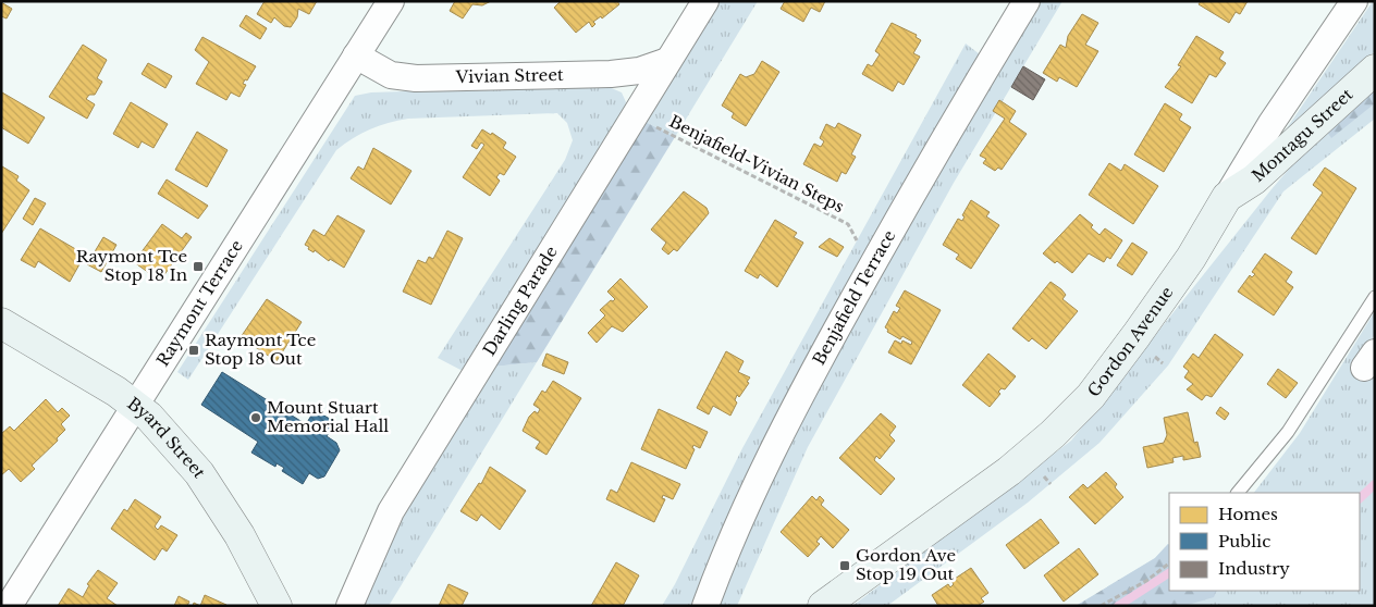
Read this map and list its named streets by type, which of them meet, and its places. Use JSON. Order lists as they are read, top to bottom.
{
  "streets": {
    "street": [
      "Vivian Street",
      "Montagu Street",
      "Benjafield Terrace",
      "Darling Parade",
      "Raymont Terrace",
      "Gordon Avenue",
      "Byard Street"
    ],
    "path": ["Benjafield-Vivian Steps"]
  },
  "crossings": [
    ["Vivian Street", "Darling Parade"],
    ["Vivian Street", "Raymont Terrace"],
    ["Montagu Street", "Gordon Avenue"],
    ["Benjafield-Vivian Steps", "Benjafield Terrace"],
    ["Raymont Terrace", "Byard Street"]
  ],
  "places": {
    "transit": ["Raymont Tce Stop 18 In", "Raymont Tce Stop 18 Out", "Gordon Ave Stop 19 Out"],
    "other": ["Mount Stuart Memorial Hall"]
  },
  "legend": ["Homes", "Public", "Industry"]
}
